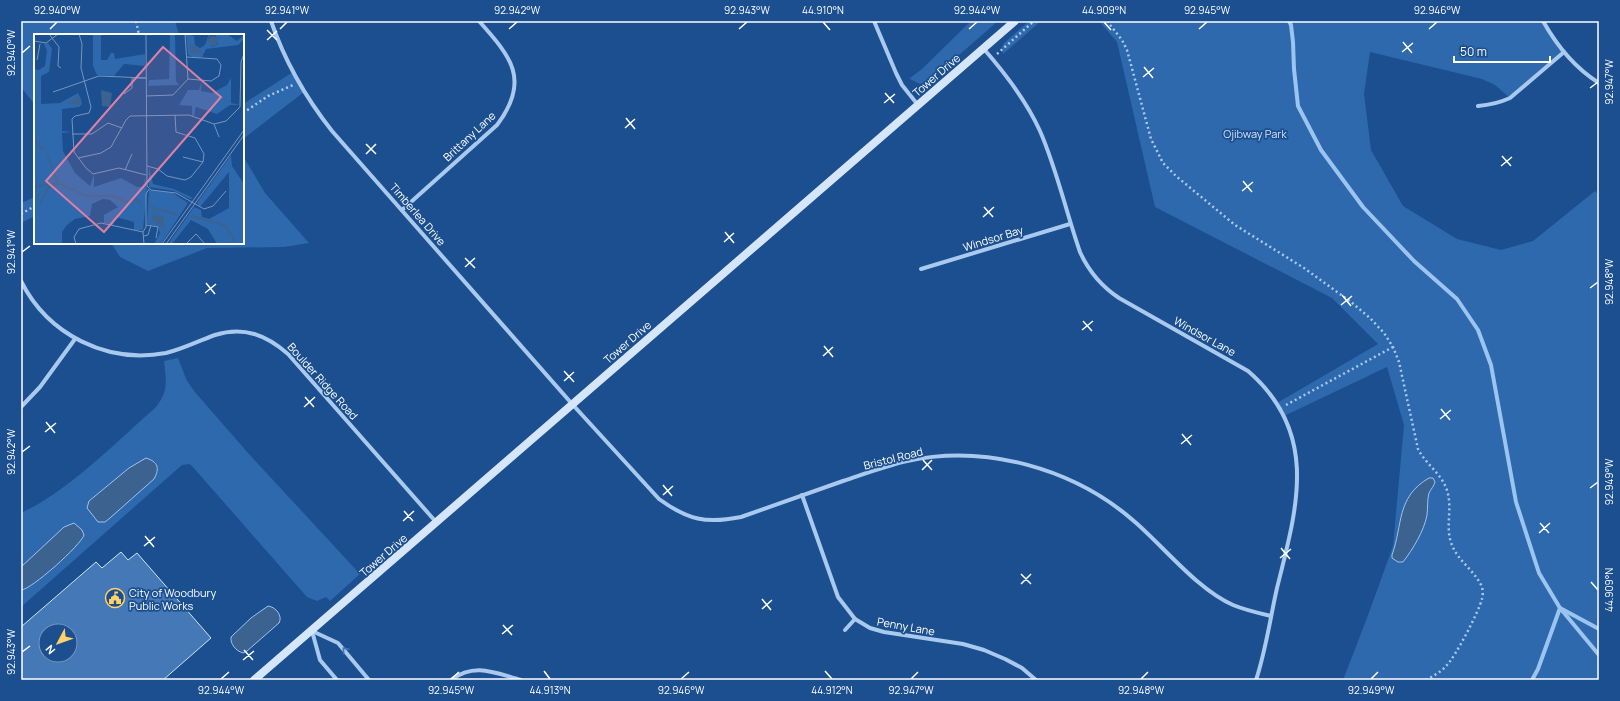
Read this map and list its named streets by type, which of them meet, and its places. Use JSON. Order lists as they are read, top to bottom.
{
  "streets": {
    "street": [
      "Tower Drive",
      "Brittany Lane",
      "Timberlea Drive",
      "Windsor Bay",
      "Windsor Lane",
      "Boulder Ridge Road",
      "Bristol Road",
      "Penny Lane"
    ]
  },
  "crossings": [
    ["Tower Drive", "Timberlea Drive"],
    ["Tower Drive", "Windsor Lane"],
    ["Tower Drive", "Boulder Ridge Road"],
    ["Tower Drive", "Bristol Road"],
    ["Brittany Lane", "Timberlea Drive"],
    ["Timberlea Drive", "Bristol Road"],
    ["Windsor Bay", "Windsor Lane"],
    ["Windsor Lane", "Bristol Road"],
    ["Bristol Road", "Penny Lane"]
  ],
  "parks": ["Ojibway Park"],
  "places": {
    "public building": ["City of Woodbury Public Works"]
  },
  "scale_bar": "50 m",
  "north": "bottom left",
  "coordinates": [
    "92.940°W",
    "92.941°W",
    "92.942°W",
    "92.943°W",
    "44.910°N",
    "92.944°W",
    "44.909°N",
    "92.945°W",
    "92.946°W",
    "92.947°W",
    "92.948°W",
    "92.949°W",
    "44.913°N",
    "44.912°N"
  ]
}
